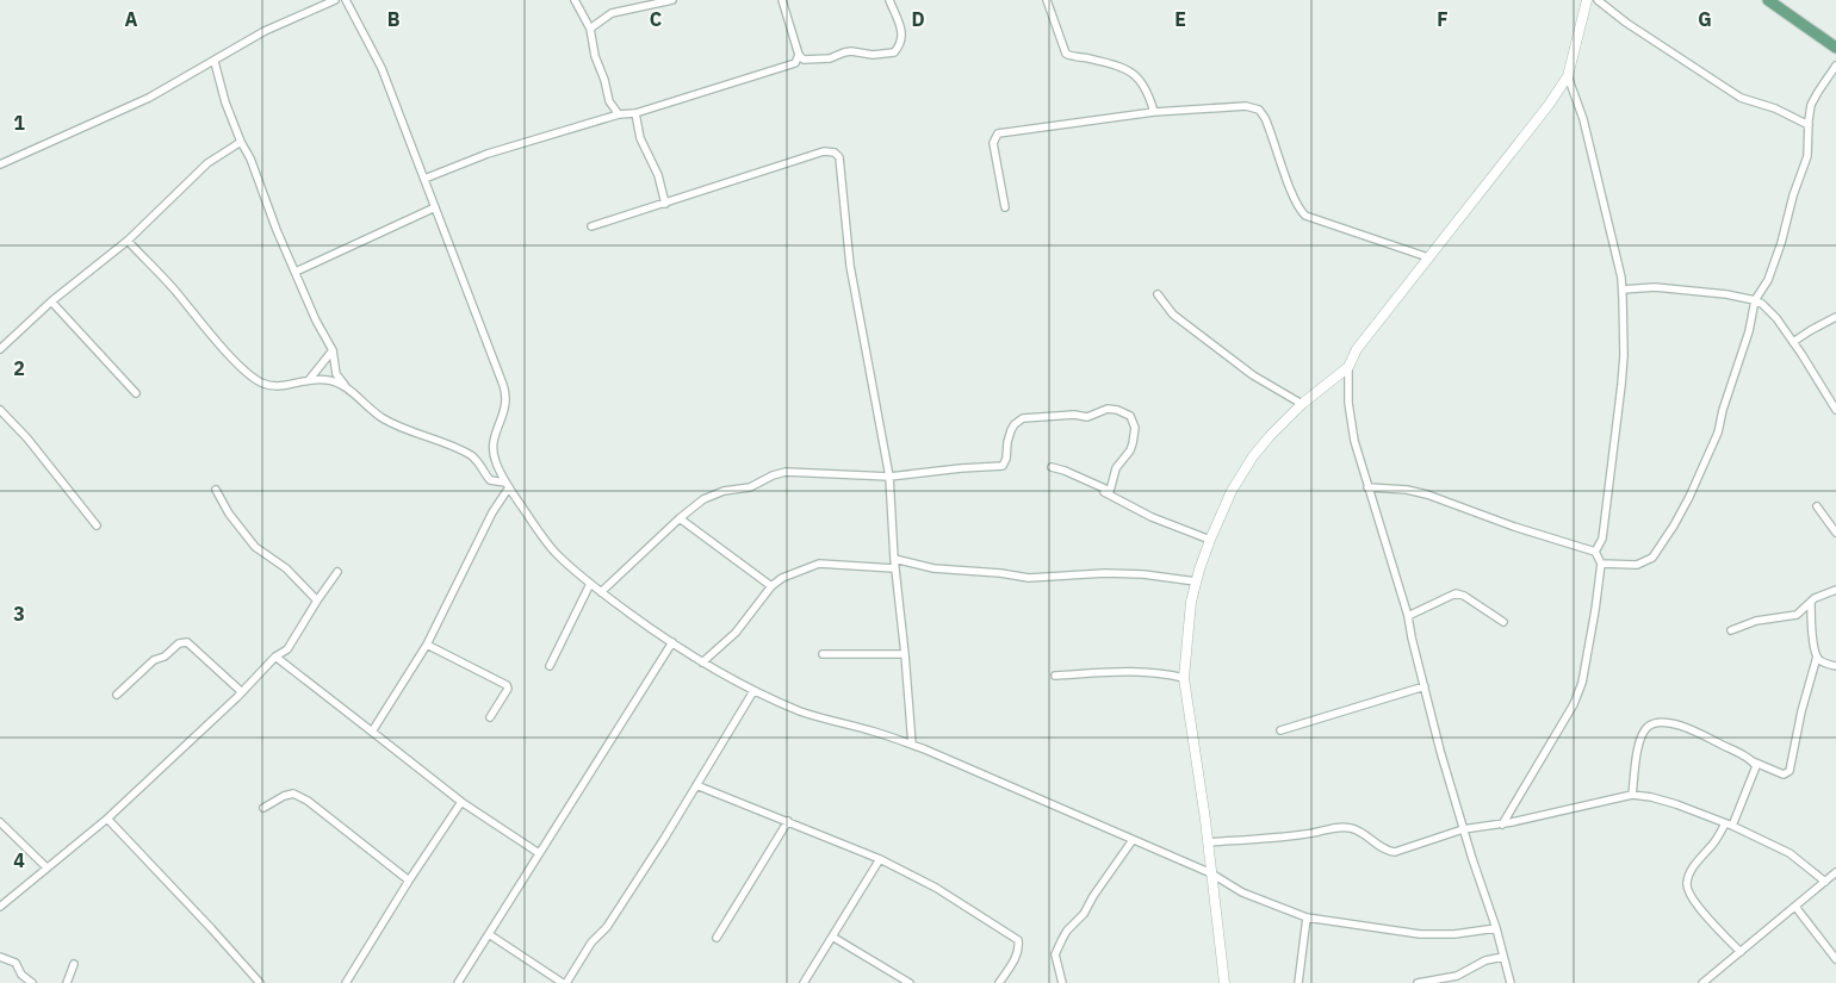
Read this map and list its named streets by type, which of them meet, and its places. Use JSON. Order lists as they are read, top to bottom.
{
  "grid": {
    "columns": [
      "A",
      "B",
      "C",
      "D",
      "E",
      "F",
      "G"
    ],
    "rows": [
      "1",
      "2",
      "3",
      "4"
    ]
  }
}
